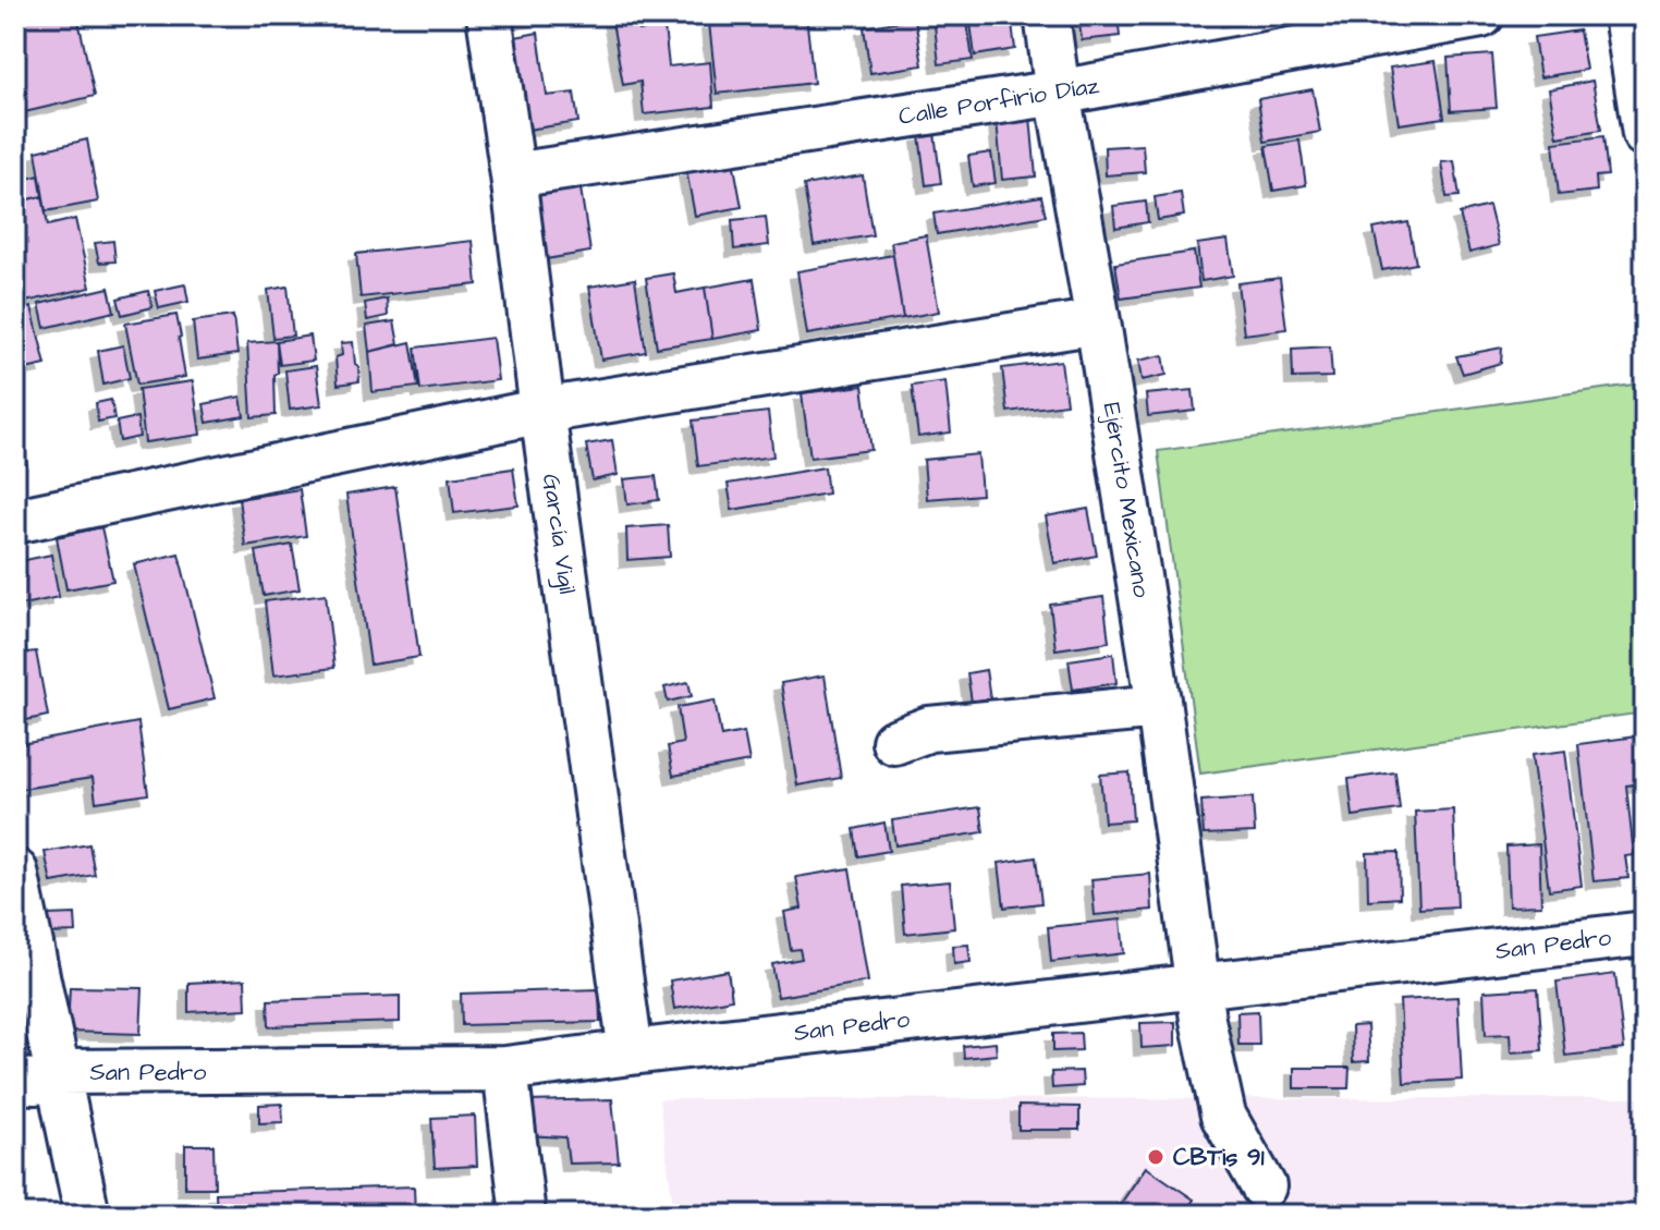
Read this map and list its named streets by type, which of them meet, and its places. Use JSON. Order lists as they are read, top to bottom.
{
  "streets": {
    "street": [
      "Calle Porfirio Díaz",
      "Ejército Mexicano",
      "García Vigil",
      "San Pedro"
    ]
  },
  "crossings": [
    ["Calle Porfirio Díaz", "Ejército Mexicano"],
    ["Calle Porfirio Díaz", "García Vigil"],
    ["Ejército Mexicano", "San Pedro"],
    ["García Vigil", "San Pedro"]
  ],
  "places": ["CBTis 91"]
}
